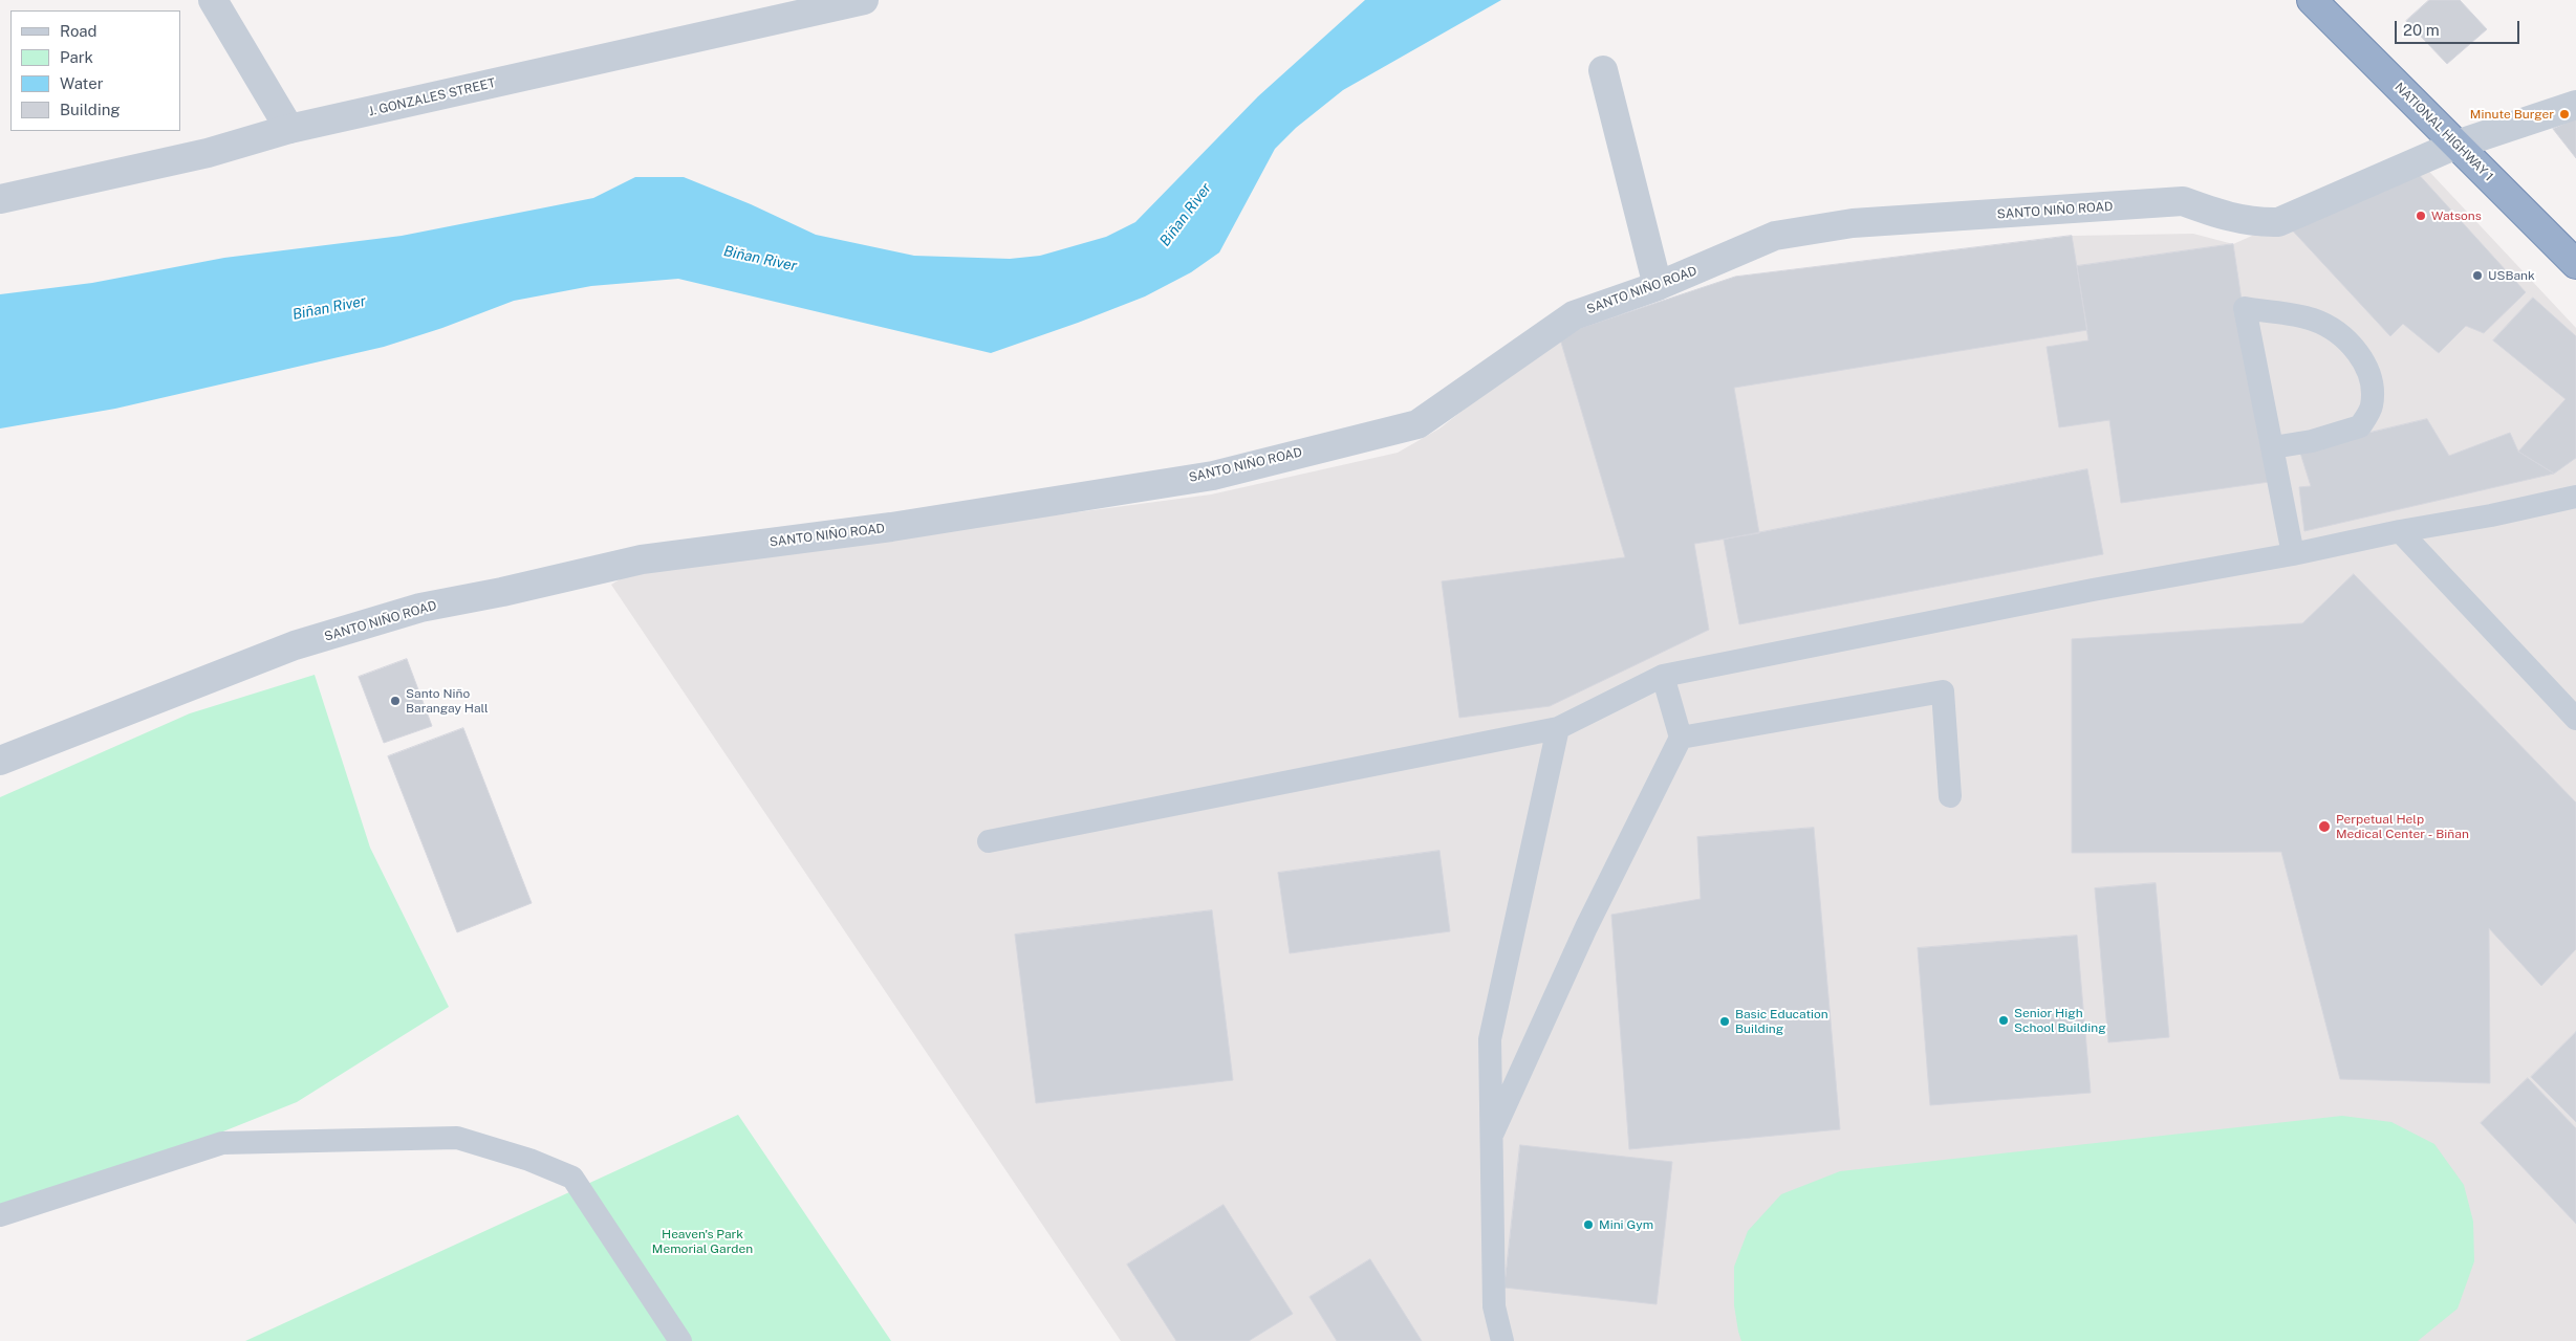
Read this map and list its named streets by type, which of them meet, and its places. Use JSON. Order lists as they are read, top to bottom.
{
  "streets": {
    "highway": ["NATIONAL HIGHWAY 1"],
    "street": ["J. GONZALES STREET", "SANTO NIÑO ROAD"]
  },
  "crossings": [
    ["NATIONAL HIGHWAY 1", "SANTO NIÑO ROAD"]
  ],
  "water": ["Biñan River"],
  "parks": ["Heaven's Park Memorial Garden"],
  "places": [
    "Minute Burger",
    "Watsons",
    "USBank",
    "Santo Niño Barangay Hall",
    "Perpetual Help Medical Center - Biñan",
    "Senior High School Building",
    "Basic Education Building",
    "Mini Gym"
  ],
  "legend": [
    "Road",
    "Park",
    "Water",
    "Building"
  ],
  "scale_bar": "20 m"
}
